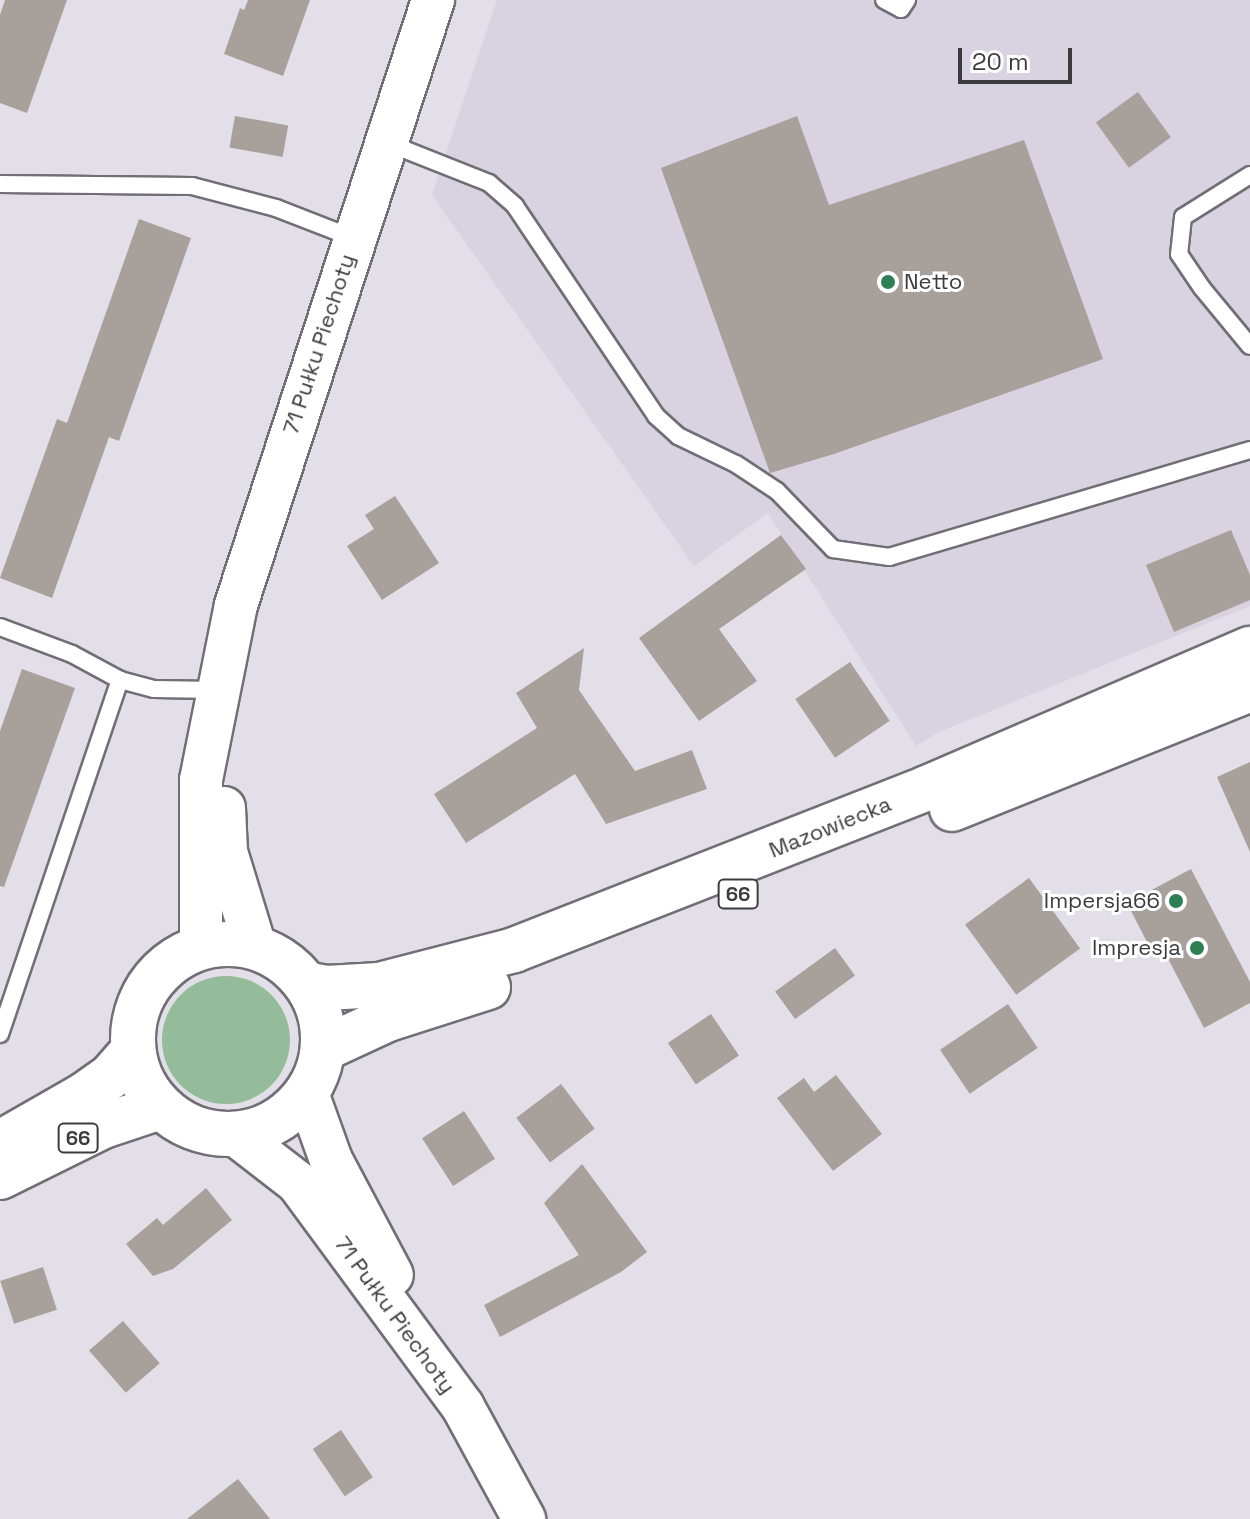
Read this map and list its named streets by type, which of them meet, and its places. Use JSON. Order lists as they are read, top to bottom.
{
  "streets": {
    "main road": ["Mazowiecka", "66"],
    "street": ["71 Pułku Piechoty"]
  },
  "crossings": [
    ["71 Pułku Piechoty", "Mazowiecka"],
    ["71 Pułku Piechoty", "66"],
    ["Mazowiecka", "66"]
  ],
  "places": ["Netto", "Impersja66", "Impresja"],
  "scale_bar": "20 m"
}
